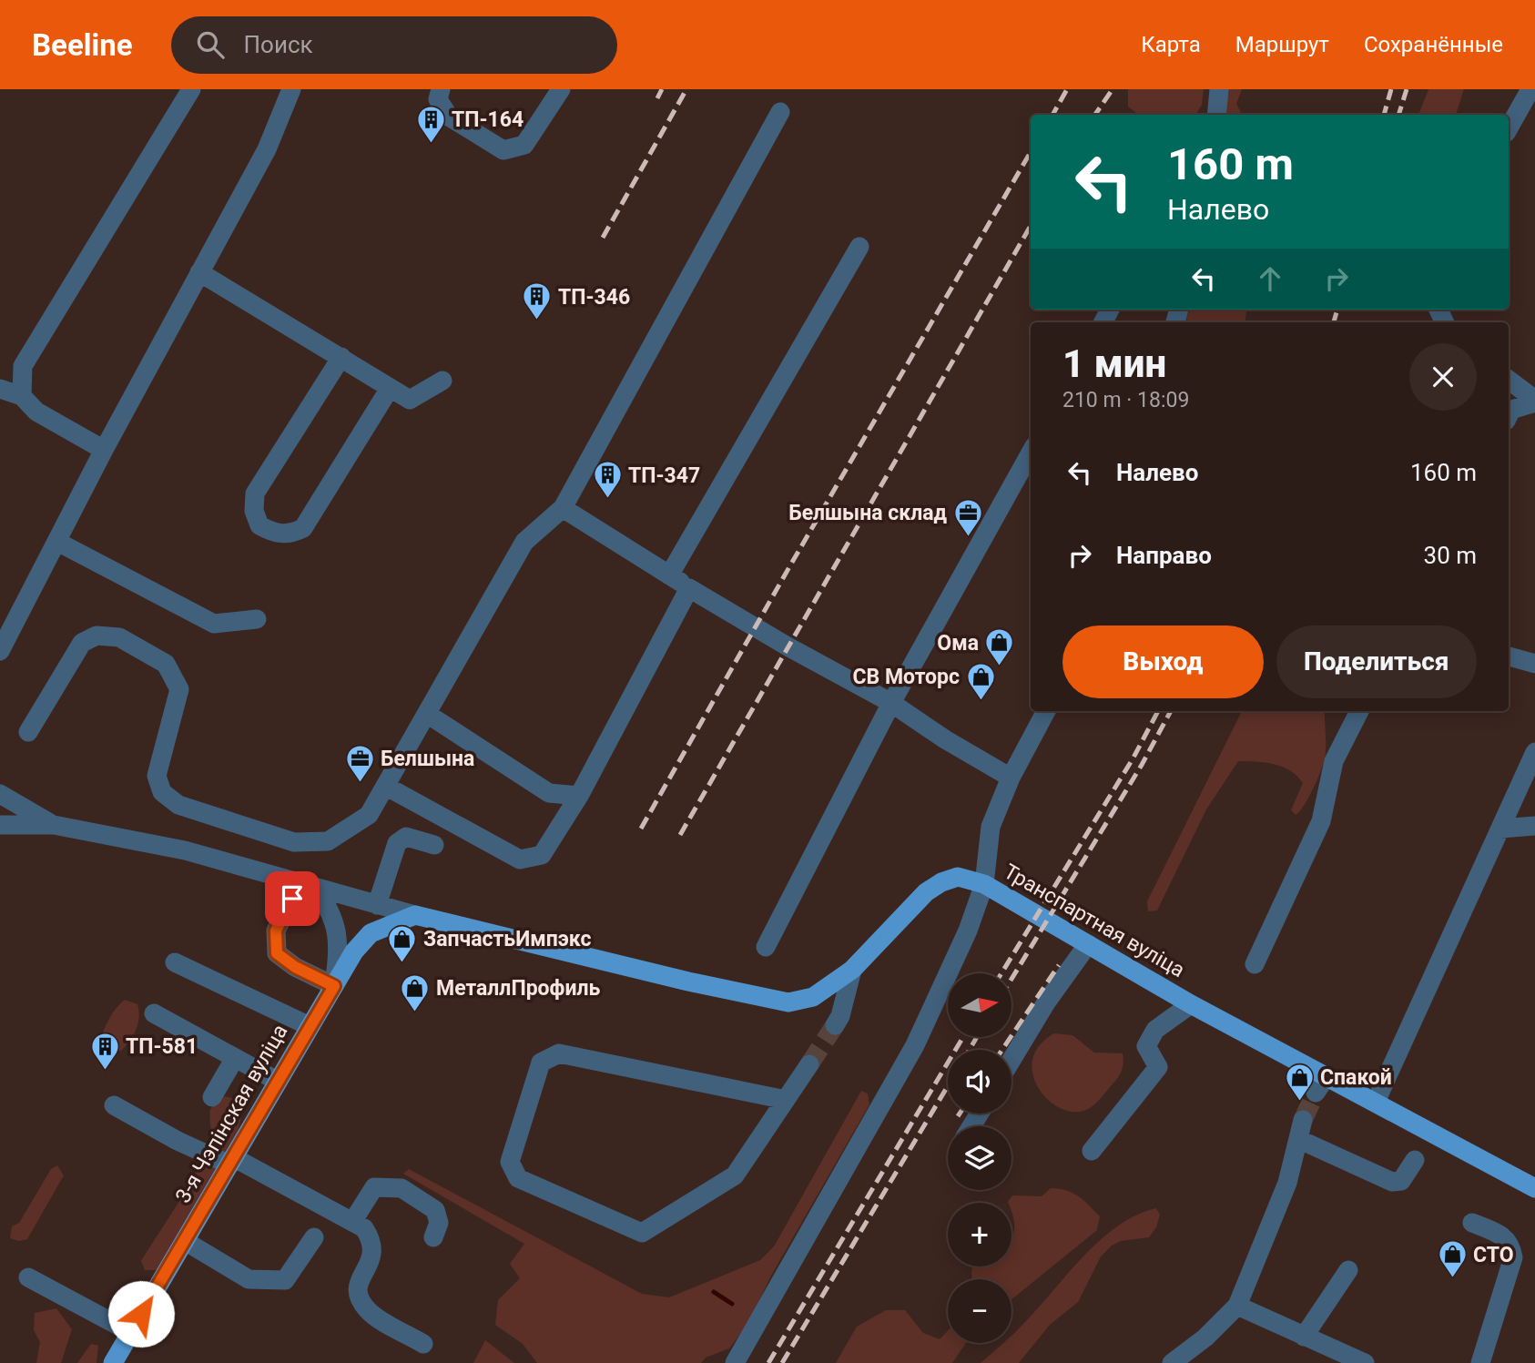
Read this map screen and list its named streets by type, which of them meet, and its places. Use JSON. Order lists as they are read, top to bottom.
{
  "streets": {
    "main road": ["Транспартная вуліца", "3-я Чэпінская вуліца"]
  },
  "crossings": [
    ["Транспартная вуліца", "3-я Чэпінская вуліца"]
  ],
  "places": {
    "building": [
      "ТП-164",
      "ТП-346",
      "ТП-347",
      "ТП-581"
    ],
    "office": ["Белшына склад", "Белшына"],
    "shop": [
      "Ома",
      "СВ Моторс",
      "ЗапчастьИмпэкс",
      "МеталлПрофиль",
      "Спакой",
      "СТО"
    ]
  },
  "north": "right",
  "page": {
    "header": "Beeline",
    "search": "Поиск",
    "nav": ["Карта", "Маршрут", "Сохранённые"],
    "turn": ["160 m", "Налево"],
    "heading": ["1 мин", "210 m · 18:09"],
    "list": [
      {
        "name": "Налево",
        "value": "160 m"
      },
      {
        "name": "Направо",
        "value": "30 m"
      }
    ],
    "buttons": ["Выход", "Поделиться"],
    "map_buttons": ["+", "−"]
  }
}
